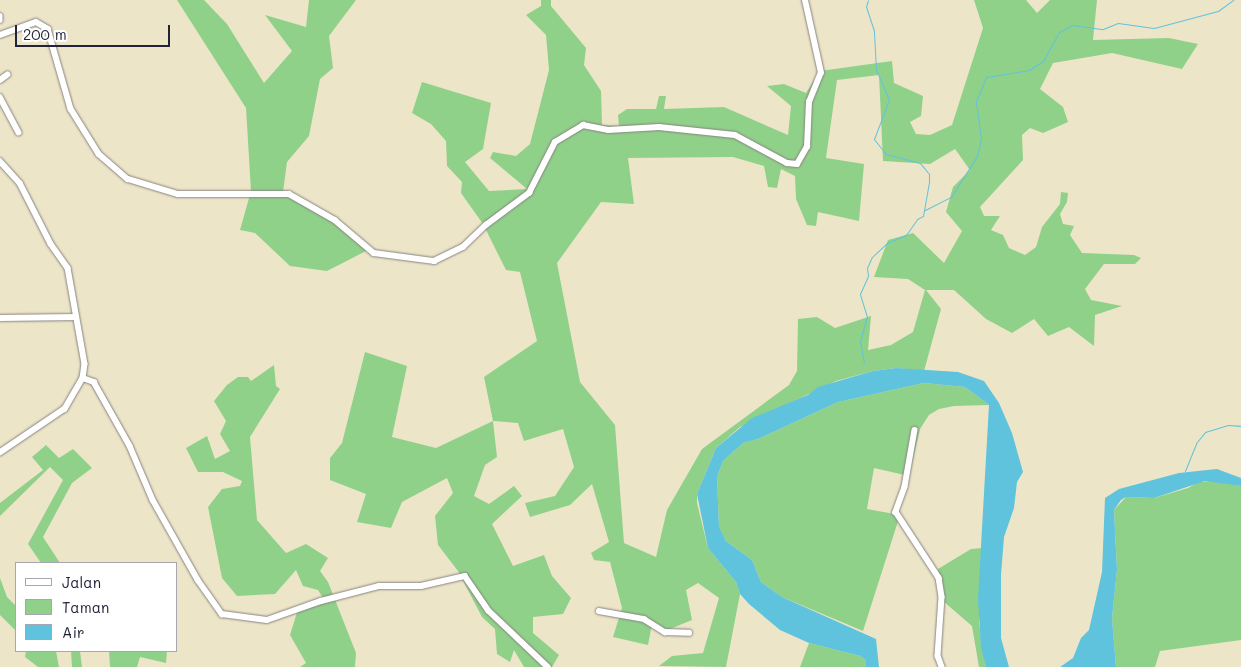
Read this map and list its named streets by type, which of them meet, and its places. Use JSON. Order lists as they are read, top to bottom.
{
  "legend": ["Jalan", "Taman", "Air"],
  "scale_bar": "200 m"
}
